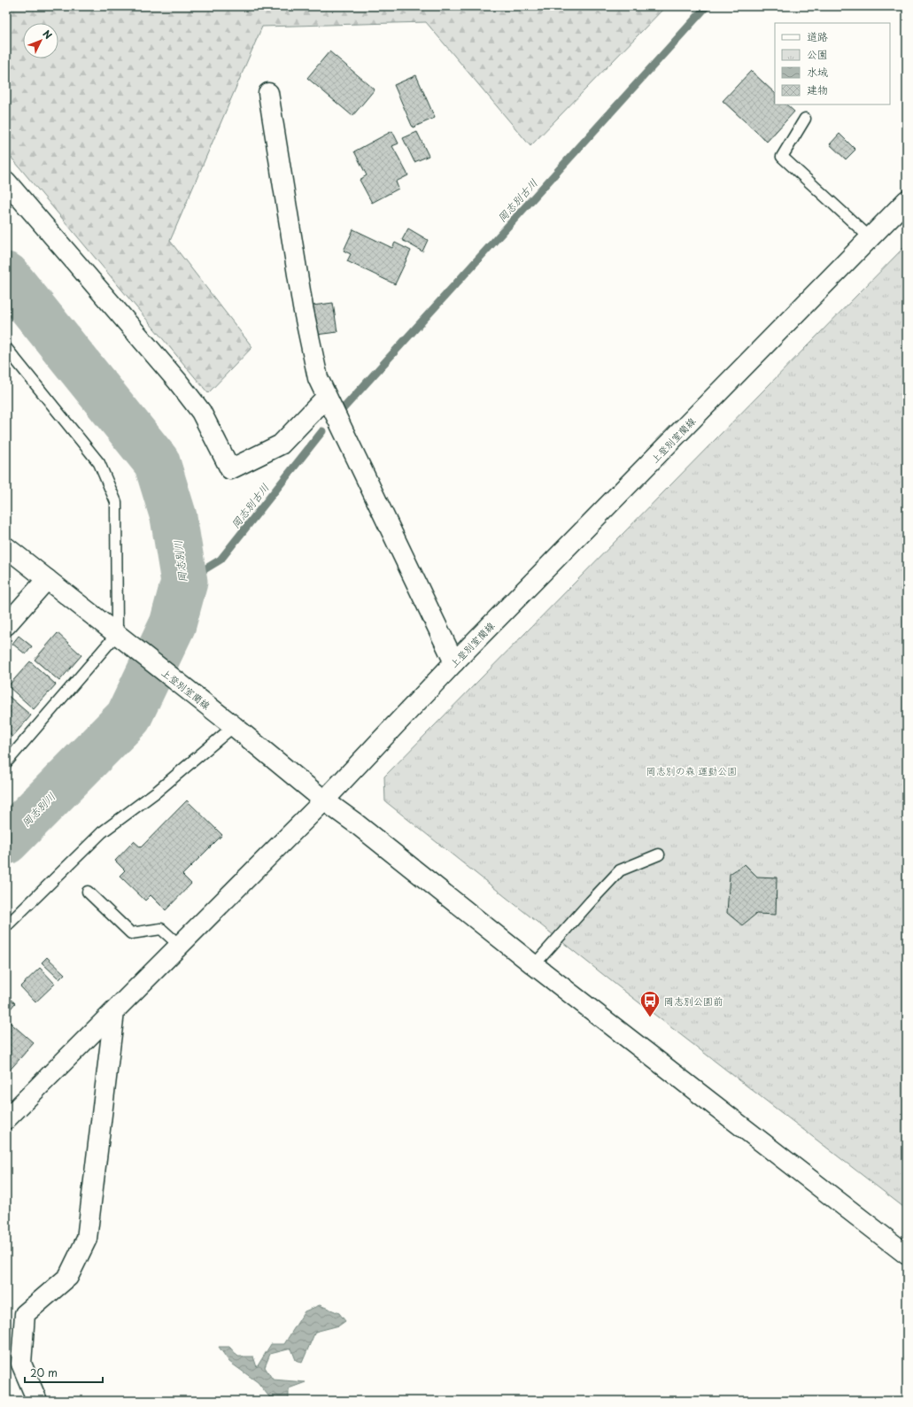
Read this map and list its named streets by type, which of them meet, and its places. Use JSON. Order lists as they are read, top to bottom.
{
  "streets": {
    "street": ["上登別室蘭線"]
  },
  "water": ["岡志別古川", "岡志別川"],
  "parks": ["岡志別の森 運動公園"],
  "places": {
    "bus stop": ["岡志別公園前"]
  },
  "legend": [
    "道路",
    "公園",
    "水域",
    "建物"
  ],
  "scale_bar": "20 m",
  "north": "top right"
}
